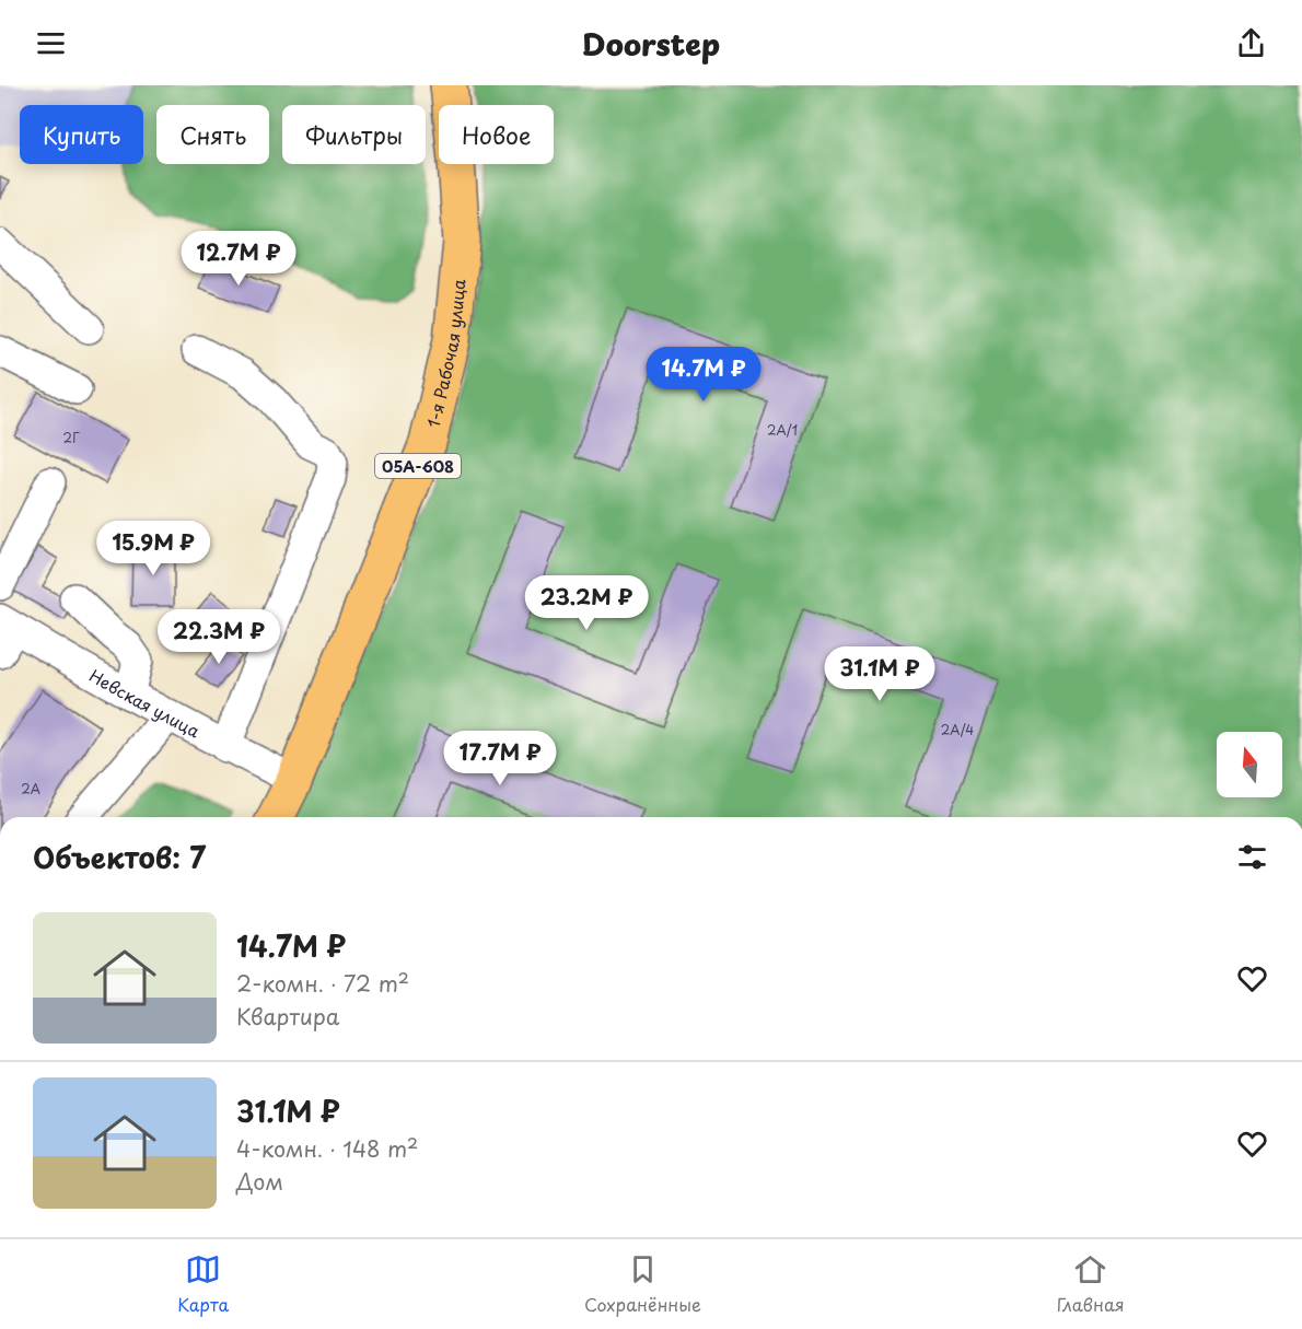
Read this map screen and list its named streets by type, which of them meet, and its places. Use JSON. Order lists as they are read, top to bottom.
{
  "streets": {
    "main road": ["1-я Рабочая улица", "05А-608"],
    "lane": ["Невская улица"]
  },
  "crossings": [
    ["1-я Рабочая улица", "Невская улица"]
  ],
  "house_numbers": [
    "2А/1",
    "2Г",
    "2А/4",
    "2А"
  ],
  "north": "top",
  "page": {
    "header": "Doorstep",
    "chip": [
      "Купить",
      "Снять",
      "Фильтры",
      "Новое"
    ],
    "price": [
      "12.7M ₽",
      "14.7M ₽",
      "15.9M ₽",
      "23.2M ₽",
      "22.3M ₽",
      "31.1M ₽",
      "17.7M ₽"
    ],
    "heading": "Объектов: 7",
    "list": [
      {
        "name": "14.7M ₽",
        "note": "2-комн. · 72 m² · Квартира"
      },
      {
        "name": "31.1M ₽",
        "note": "4-комн. · 148 m² · Дом"
      }
    ],
    "tabs": ["Карта", "Сохранённые", "Главная"]
  }
}
